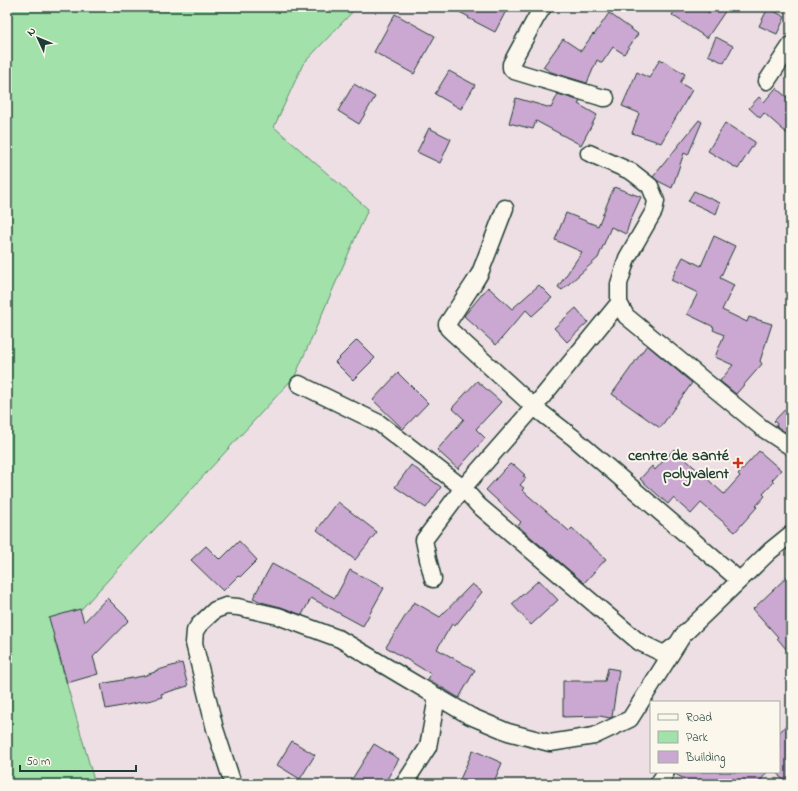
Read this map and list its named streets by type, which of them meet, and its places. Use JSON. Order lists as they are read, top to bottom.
{
  "places": {
    "health": ["centre de santé polyvalent"]
  },
  "legend": ["Road", "Park", "Building"],
  "scale_bar": "50 m",
  "north": "top left"
}
